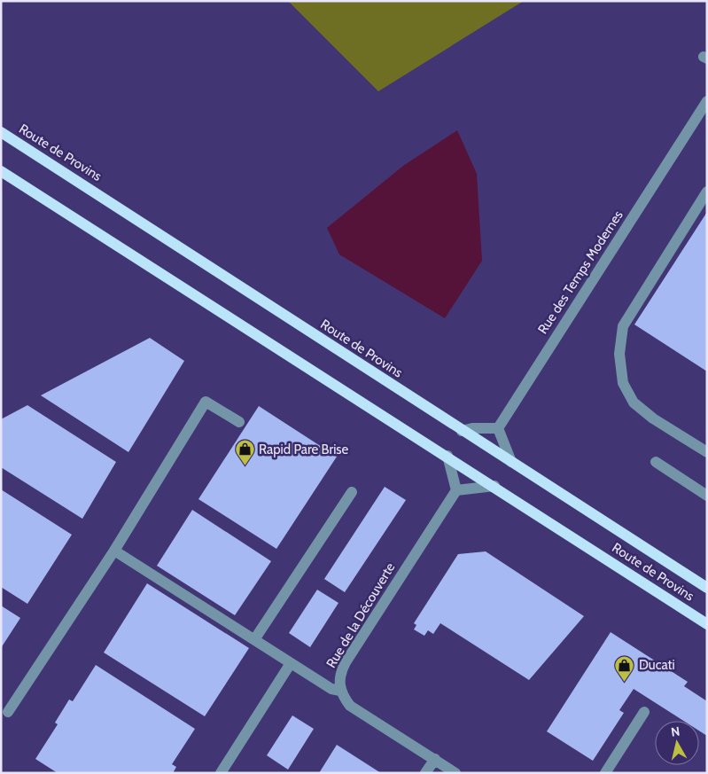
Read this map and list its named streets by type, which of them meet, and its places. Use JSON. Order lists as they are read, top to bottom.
{
  "streets": {
    "main road": ["Route de Provins"],
    "street": ["Rue des Temps Modernes", "Rue de la Découverte"]
  },
  "places": {
    "shop": ["Rapid Pare Brise", "Ducati"]
  },
  "north": "top"
}
